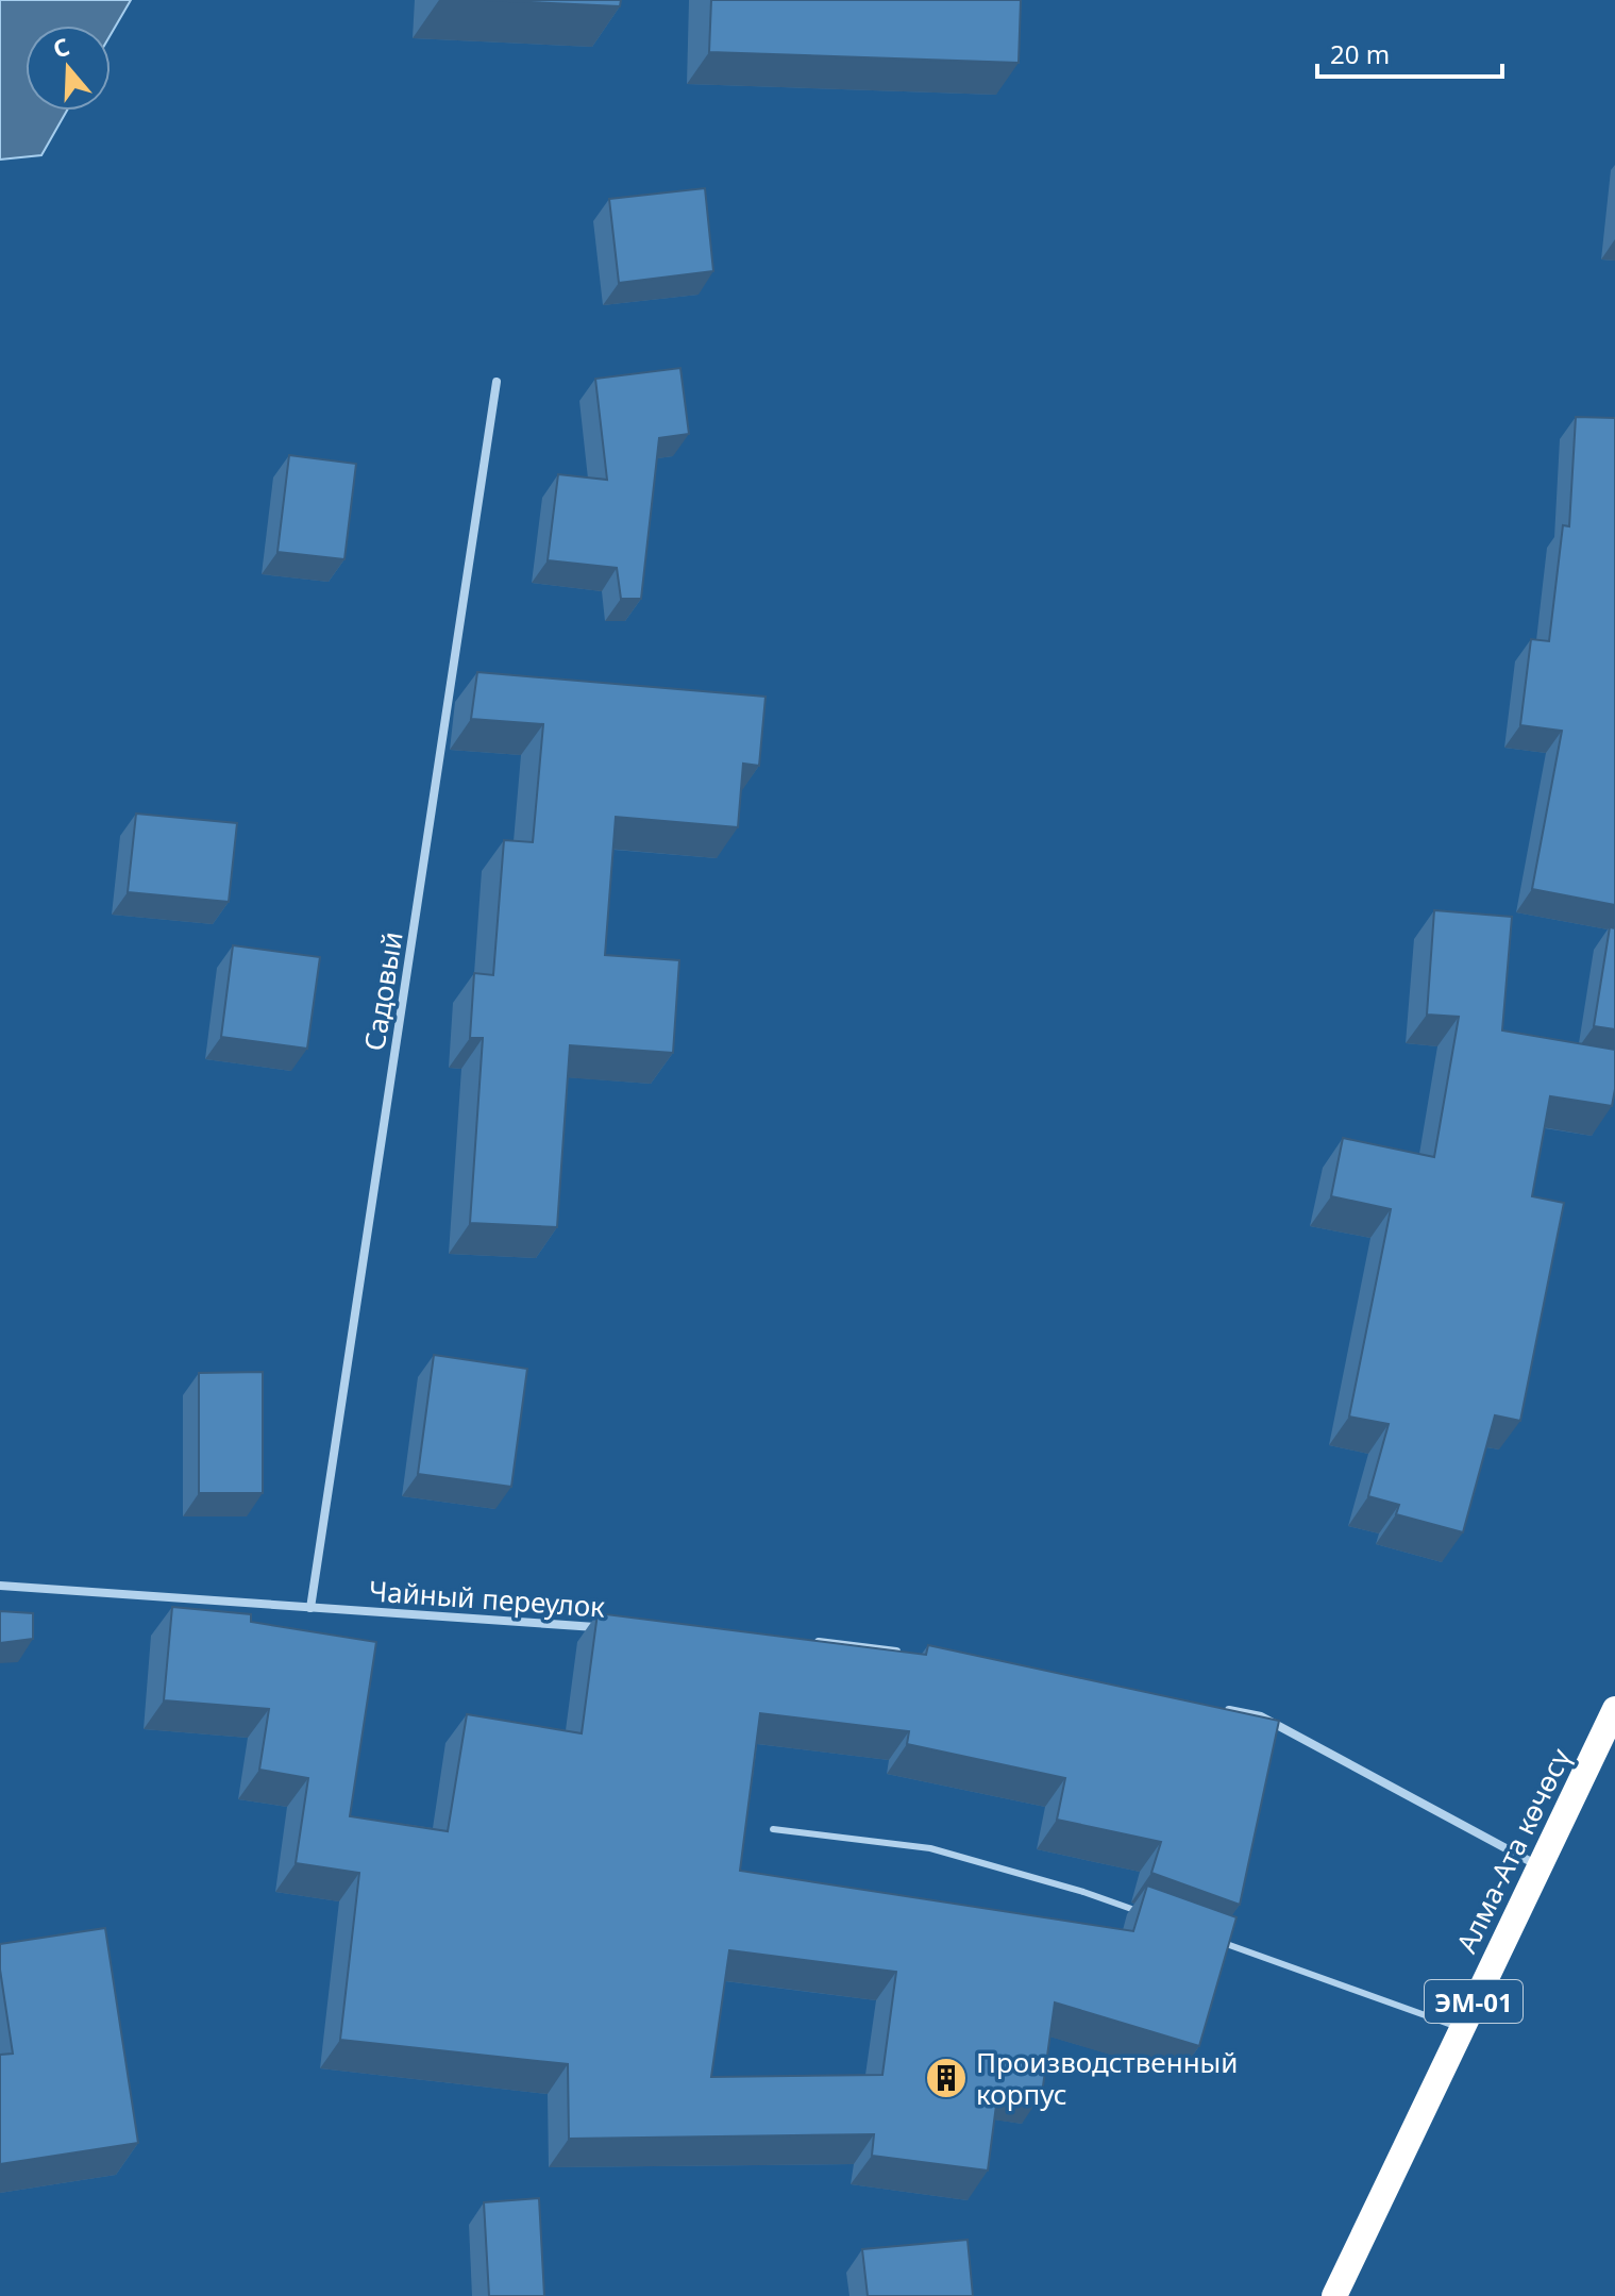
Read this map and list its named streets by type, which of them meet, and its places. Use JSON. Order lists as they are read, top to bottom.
{
  "streets": {
    "highway": ["Алма-Ата көчөсү", "ЭМ-01"],
    "street": ["Садовый", "Чайный переулок"]
  },
  "crossings": [
    ["Садовый", "Чайный переулок"]
  ],
  "places": {
    "building": ["Производственный корпус"]
  },
  "scale_bar": "20 m",
  "north": "top"
}
